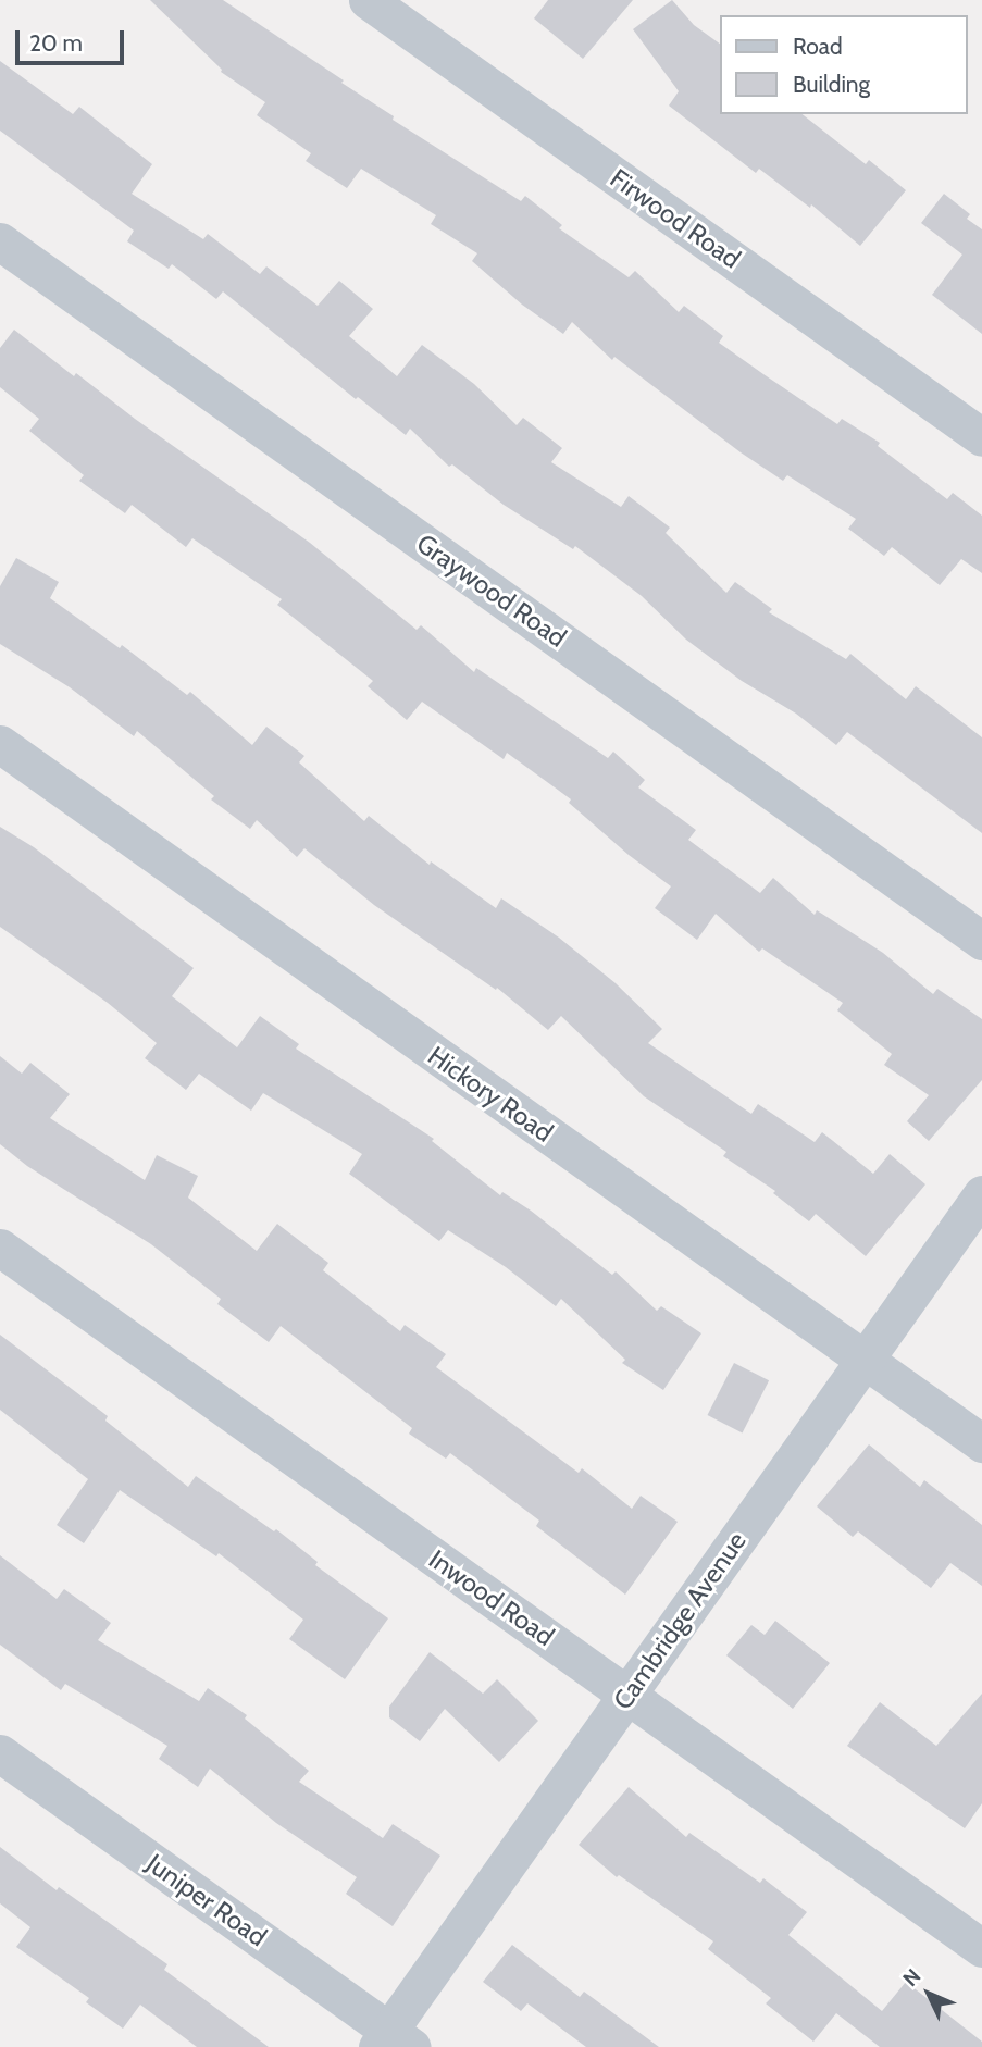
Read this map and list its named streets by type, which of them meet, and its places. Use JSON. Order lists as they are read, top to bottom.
{
  "streets": {
    "street": [
      "Firwood Road",
      "Graywood Road",
      "Hickory Road",
      "Inwood Road",
      "Cambridge Avenue",
      "Juniper Road"
    ]
  },
  "crossings": [
    ["Hickory Road", "Cambridge Avenue"],
    ["Inwood Road", "Cambridge Avenue"],
    ["Cambridge Avenue", "Juniper Road"]
  ],
  "legend": ["Road", "Building"],
  "scale_bar": "20 m",
  "north": "top left"
}
